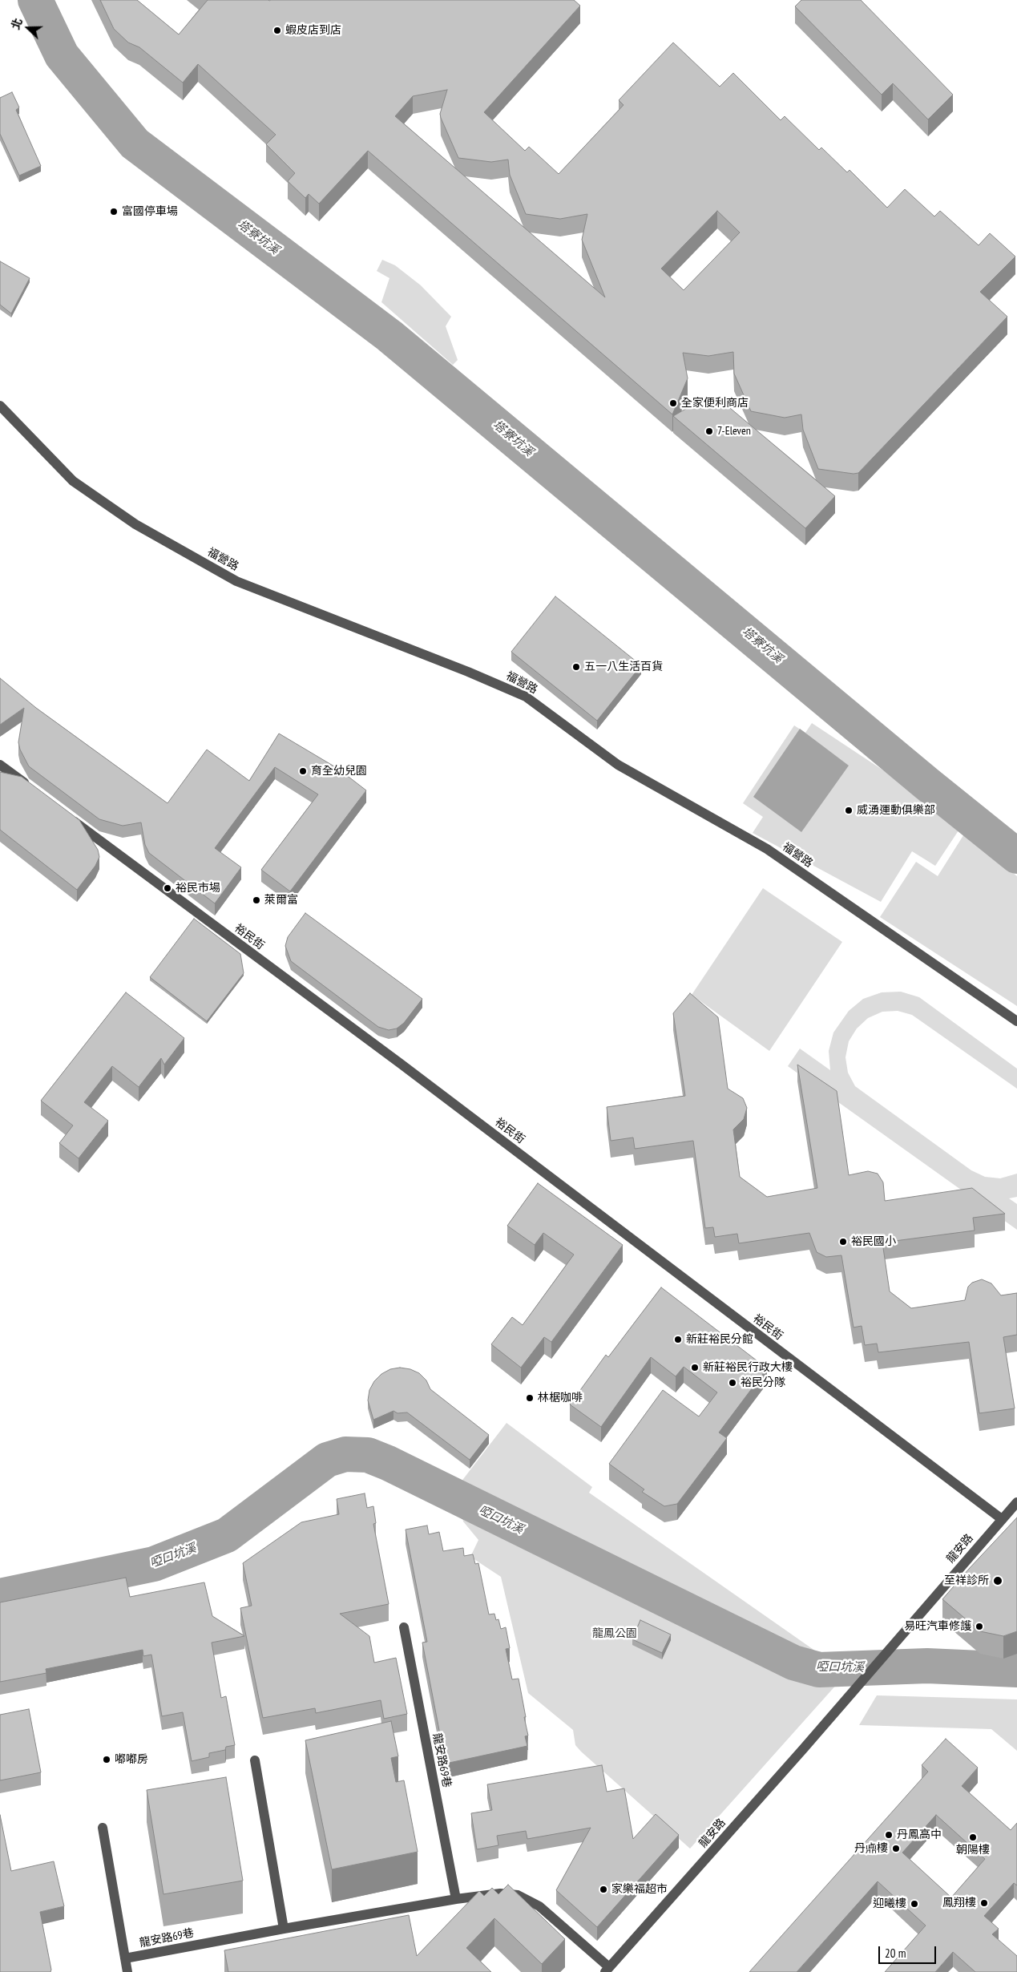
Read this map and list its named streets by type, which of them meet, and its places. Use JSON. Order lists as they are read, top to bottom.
{
  "streets": {
    "street": [
      "福營路",
      "裕民街",
      "龍安路",
      "龍安路69巷"
    ]
  },
  "crossings": [
    ["裕民街", "龍安路"],
    ["龍安路", "龍安路69巷"]
  ],
  "water": ["塔寮坑溪", "啞口坑溪"],
  "parks": ["龍鳳公園"],
  "places": [
    "蝦皮店到店",
    "富國停車場",
    "全家便利商店",
    "7-Eleven",
    "五一八生活百貨",
    "育全幼兒園",
    "威湧運動俱樂部",
    "裕民市場",
    "萊爾富",
    "裕民國小",
    "新莊裕民分館",
    "新莊裕民行政大樓",
    "裕民分隊",
    "林椐咖啡",
    "至祥診所",
    "易旺汽車修護",
    "嘟嘟房",
    "丹鳳高中",
    "朝陽樓",
    "丹鼑樓",
    "家樂福超市",
    "鳳翔樓",
    "迎曦樓"
  ],
  "scale_bar": "20 m",
  "north": "left"
}
